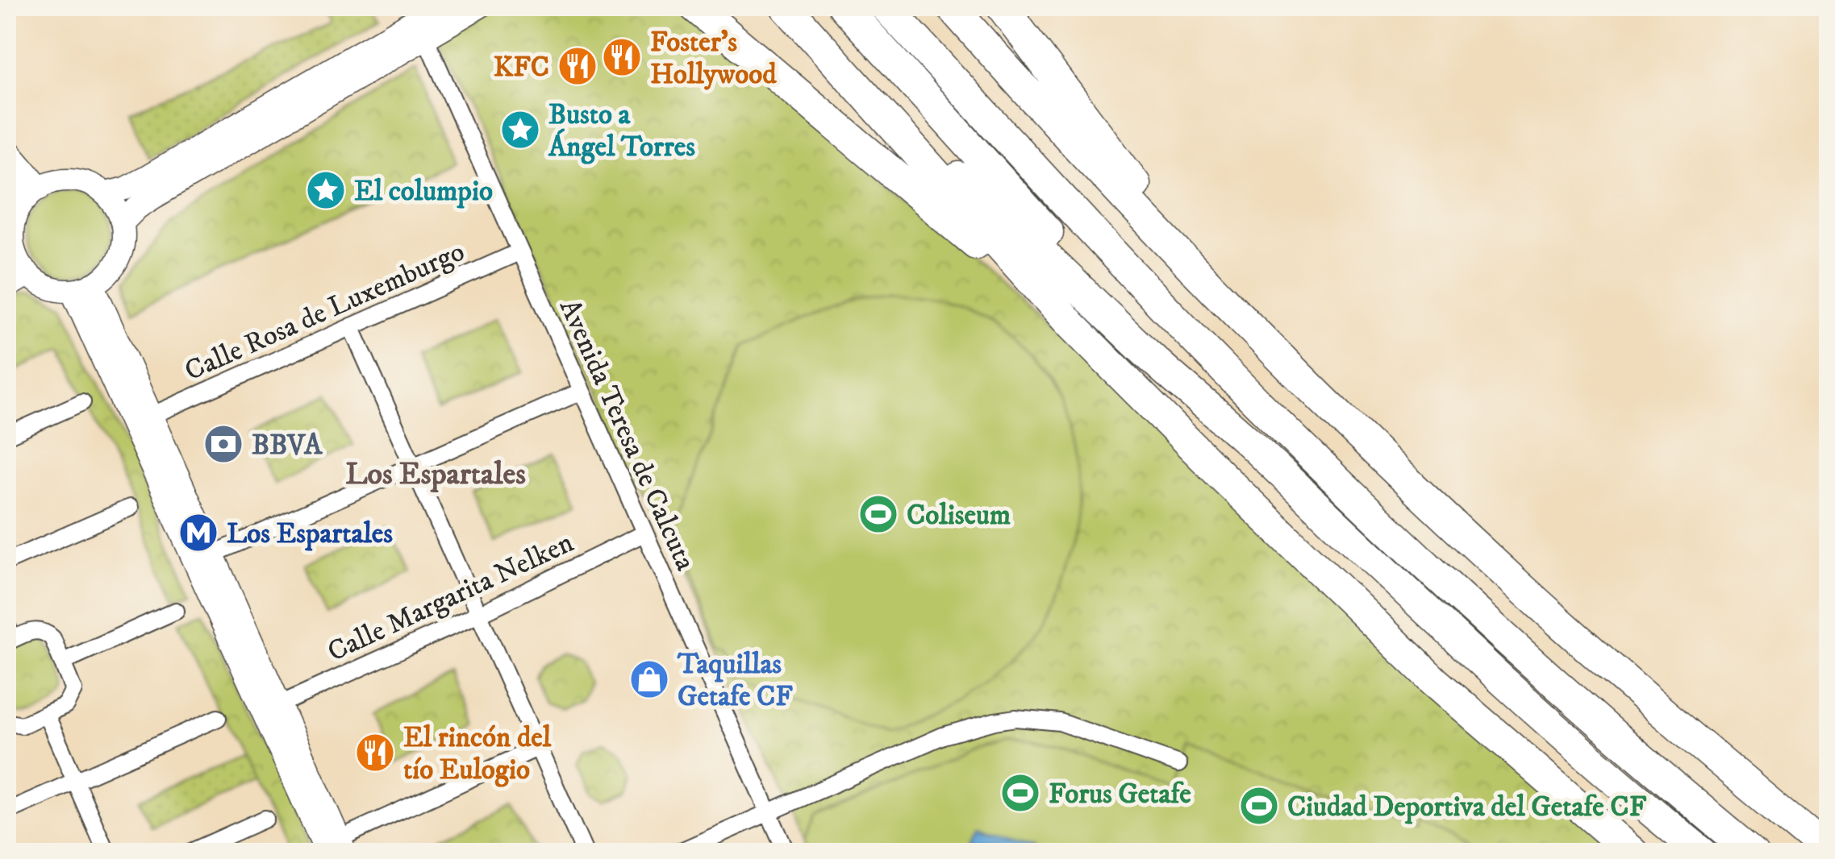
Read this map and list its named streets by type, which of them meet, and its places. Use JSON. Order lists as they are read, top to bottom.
{
  "streets": {
    "street": ["Calle Rosa de Luxemburgo", "Avenida Teresa de Calcuta", "Calle Margarita Nelken"]
  },
  "crossings": [
    ["Calle Rosa de Luxemburgo", "Avenida Teresa de Calcuta"],
    ["Avenida Teresa de Calcuta", "Calle Margarita Nelken"]
  ],
  "districts": ["Los Espartales"],
  "places": {
    "restaurant": ["Foster's Hollywood", "KFC", "El rincón del tío Eulogio"],
    "place": ["Busto a Ángel Torres", "El columpio"],
    "bank": ["BBVA"],
    "sports": ["Coliseum", "Forus Getafe", "Ciudad Deportiva del Getafe CF"],
    "metro station": ["Los Espartales"],
    "shop": ["Taquillas Getafe CF"]
  }
}
